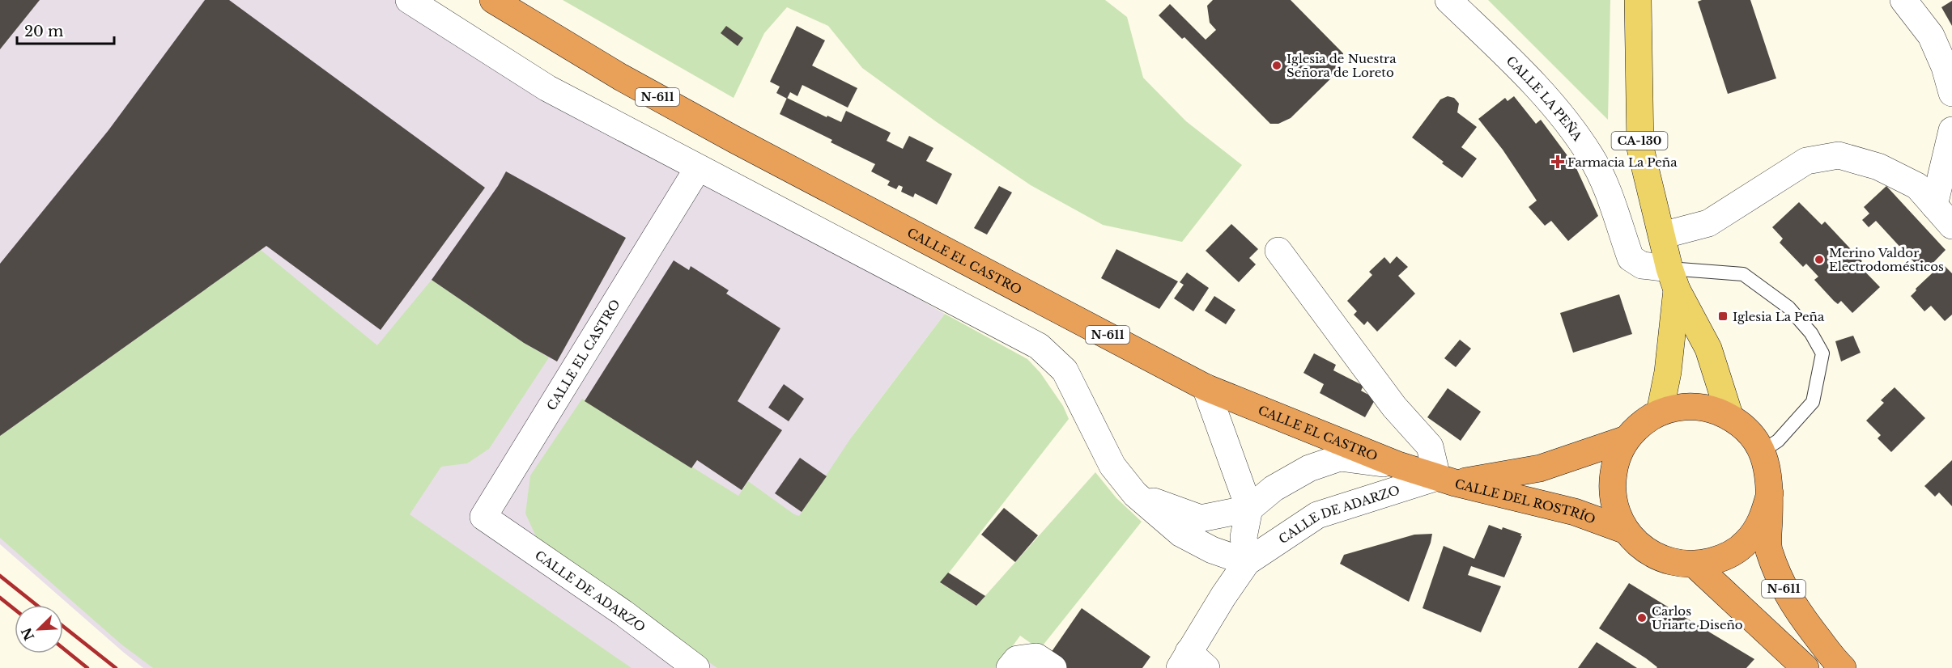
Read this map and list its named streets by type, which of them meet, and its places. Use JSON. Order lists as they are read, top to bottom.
{
  "streets": {
    "highway": ["N-611", "CALLE EL CASTRO", "CALLE DEL ROSTRÍO"],
    "main road": ["CA-130"],
    "street": ["CALLE LA PEÑA", "CALLE DE ADARZO"]
  },
  "crossings": [
    ["N-611", "CA-130"],
    ["N-611", "CALLE DEL ROSTRÍO"],
    ["CALLE LA PEÑA", "CA-130"],
    ["CA-130", "CALLE DEL ROSTRÍO"],
    ["CALLE EL CASTRO", "CALLE DEL ROSTRÍO"],
    ["CALLE EL CASTRO", "CALLE DE ADARZO"],
    ["CALLE DEL ROSTRÍO", "CALLE DE ADARZO"]
  ],
  "places": {
    "other": ["Iglesia de Nuestra Señora de Loreto", "Merino Valdor Electrodomésticos", "Carlos Uriarte Diseño"],
    "health": ["Farmacia La Peña"],
    "transit": ["Iglesia La Peña"]
  },
  "scale_bar": "20 m",
  "north": "bottom left"
}
